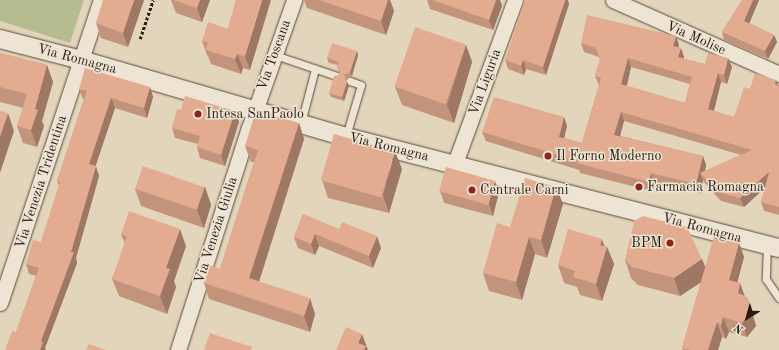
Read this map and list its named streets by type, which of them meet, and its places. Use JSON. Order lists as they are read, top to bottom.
{
  "streets": {
    "street": [
      "Via Molise",
      "Via Toscana",
      "Via Romagna",
      "Via Liguria",
      "Via Venezia Tridentina",
      "Via Venezia Giulia"
    ]
  },
  "crossings": [
    ["Via Toscana", "Via Romagna"],
    ["Via Toscana", "Via Venezia Giulia"],
    ["Via Romagna", "Via Liguria"],
    ["Via Romagna", "Via Venezia Tridentina"],
    ["Via Romagna", "Via Venezia Giulia"]
  ],
  "places": [
    "Intesa SanPaolo",
    "Il Forno Moderno",
    "Farmacia Romagna",
    "Centrale Carni",
    "BPM"
  ],
  "north": "bottom left"
}
